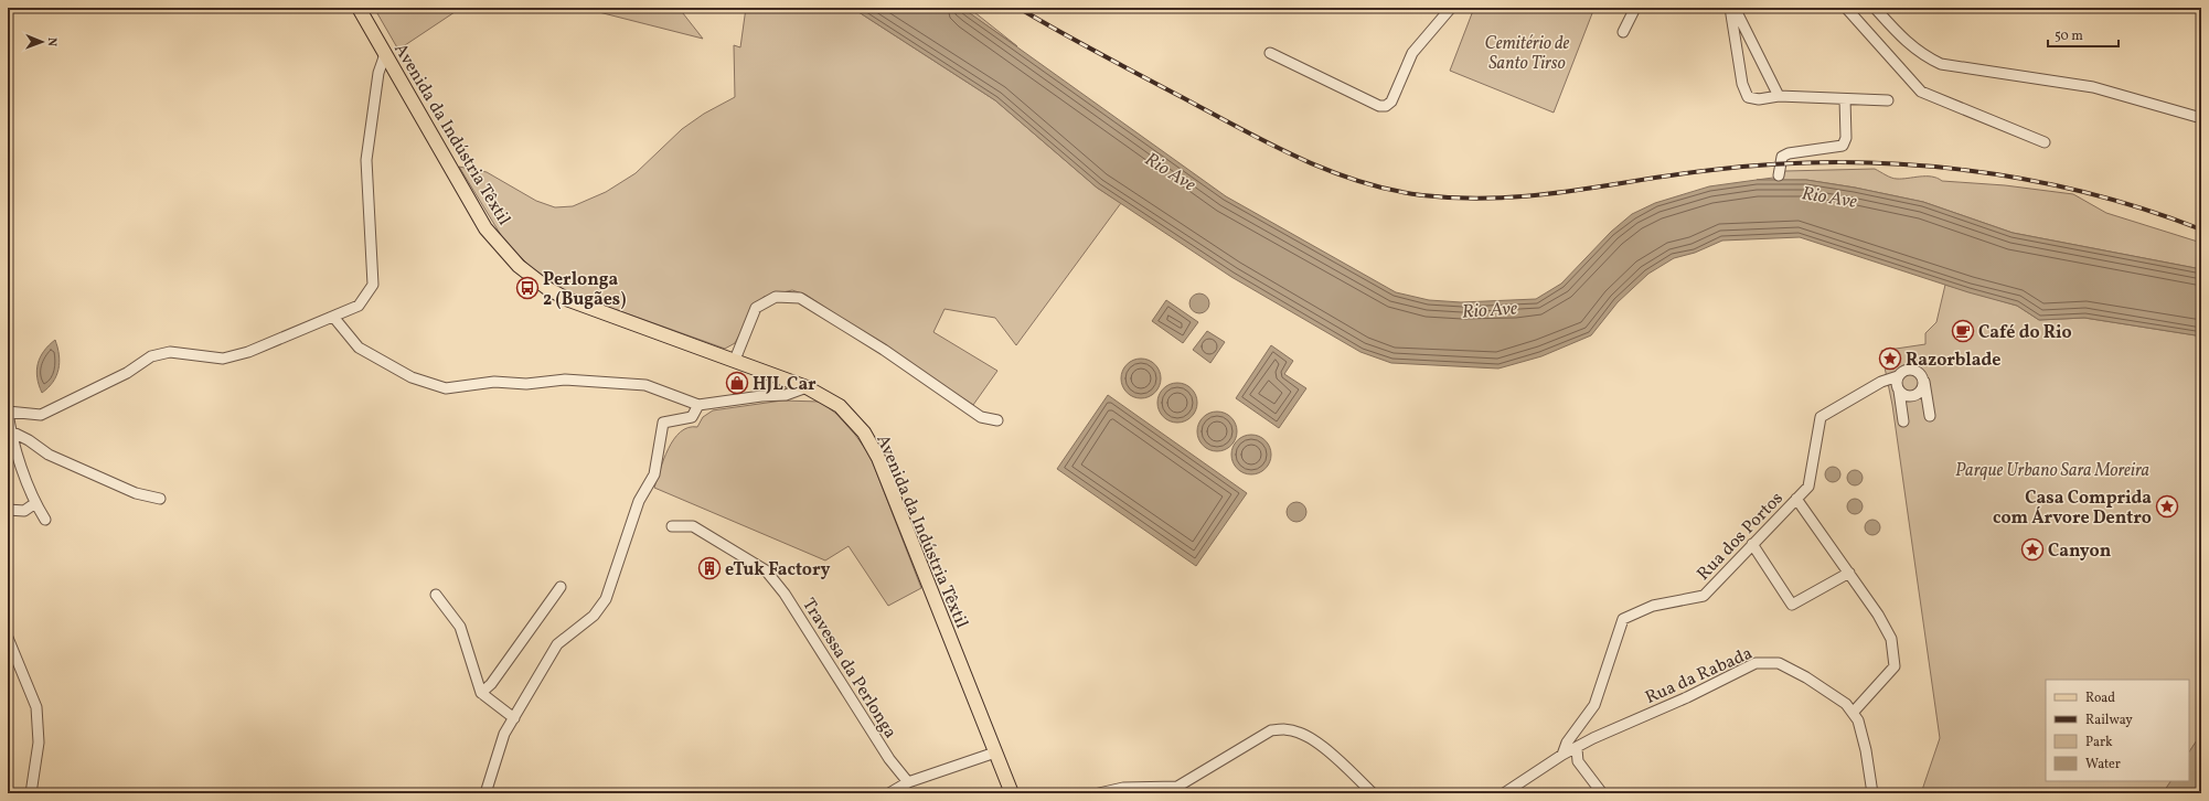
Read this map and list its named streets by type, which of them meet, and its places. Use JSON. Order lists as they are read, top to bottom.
{
  "streets": {
    "main road": ["Avenida da Indústria Têxtil"],
    "street": ["Rua dos Portos", "Travessa da Perlonga", "Rua da Rabada"]
  },
  "crossings": [
    ["Rua dos Portos", "Rua da Rabada"]
  ],
  "water": ["Rio Ave"],
  "parks": ["Cemitério de Santo Tirso", "Parque Urbano Sara Moreira"],
  "places": {
    "bus stop": ["Perlonga 2 (Bugães)"],
    "cafe": ["Café do Rio"],
    "place": ["Razorblade", "Casa Comprida com Árvore Dentro", "Canyon"],
    "shop": ["HJL Car"],
    "building": ["eTuk Factory"]
  },
  "legend": [
    "Road",
    "Railway",
    "Park",
    "Water"
  ],
  "scale_bar": "50 m",
  "north": "right"
}
